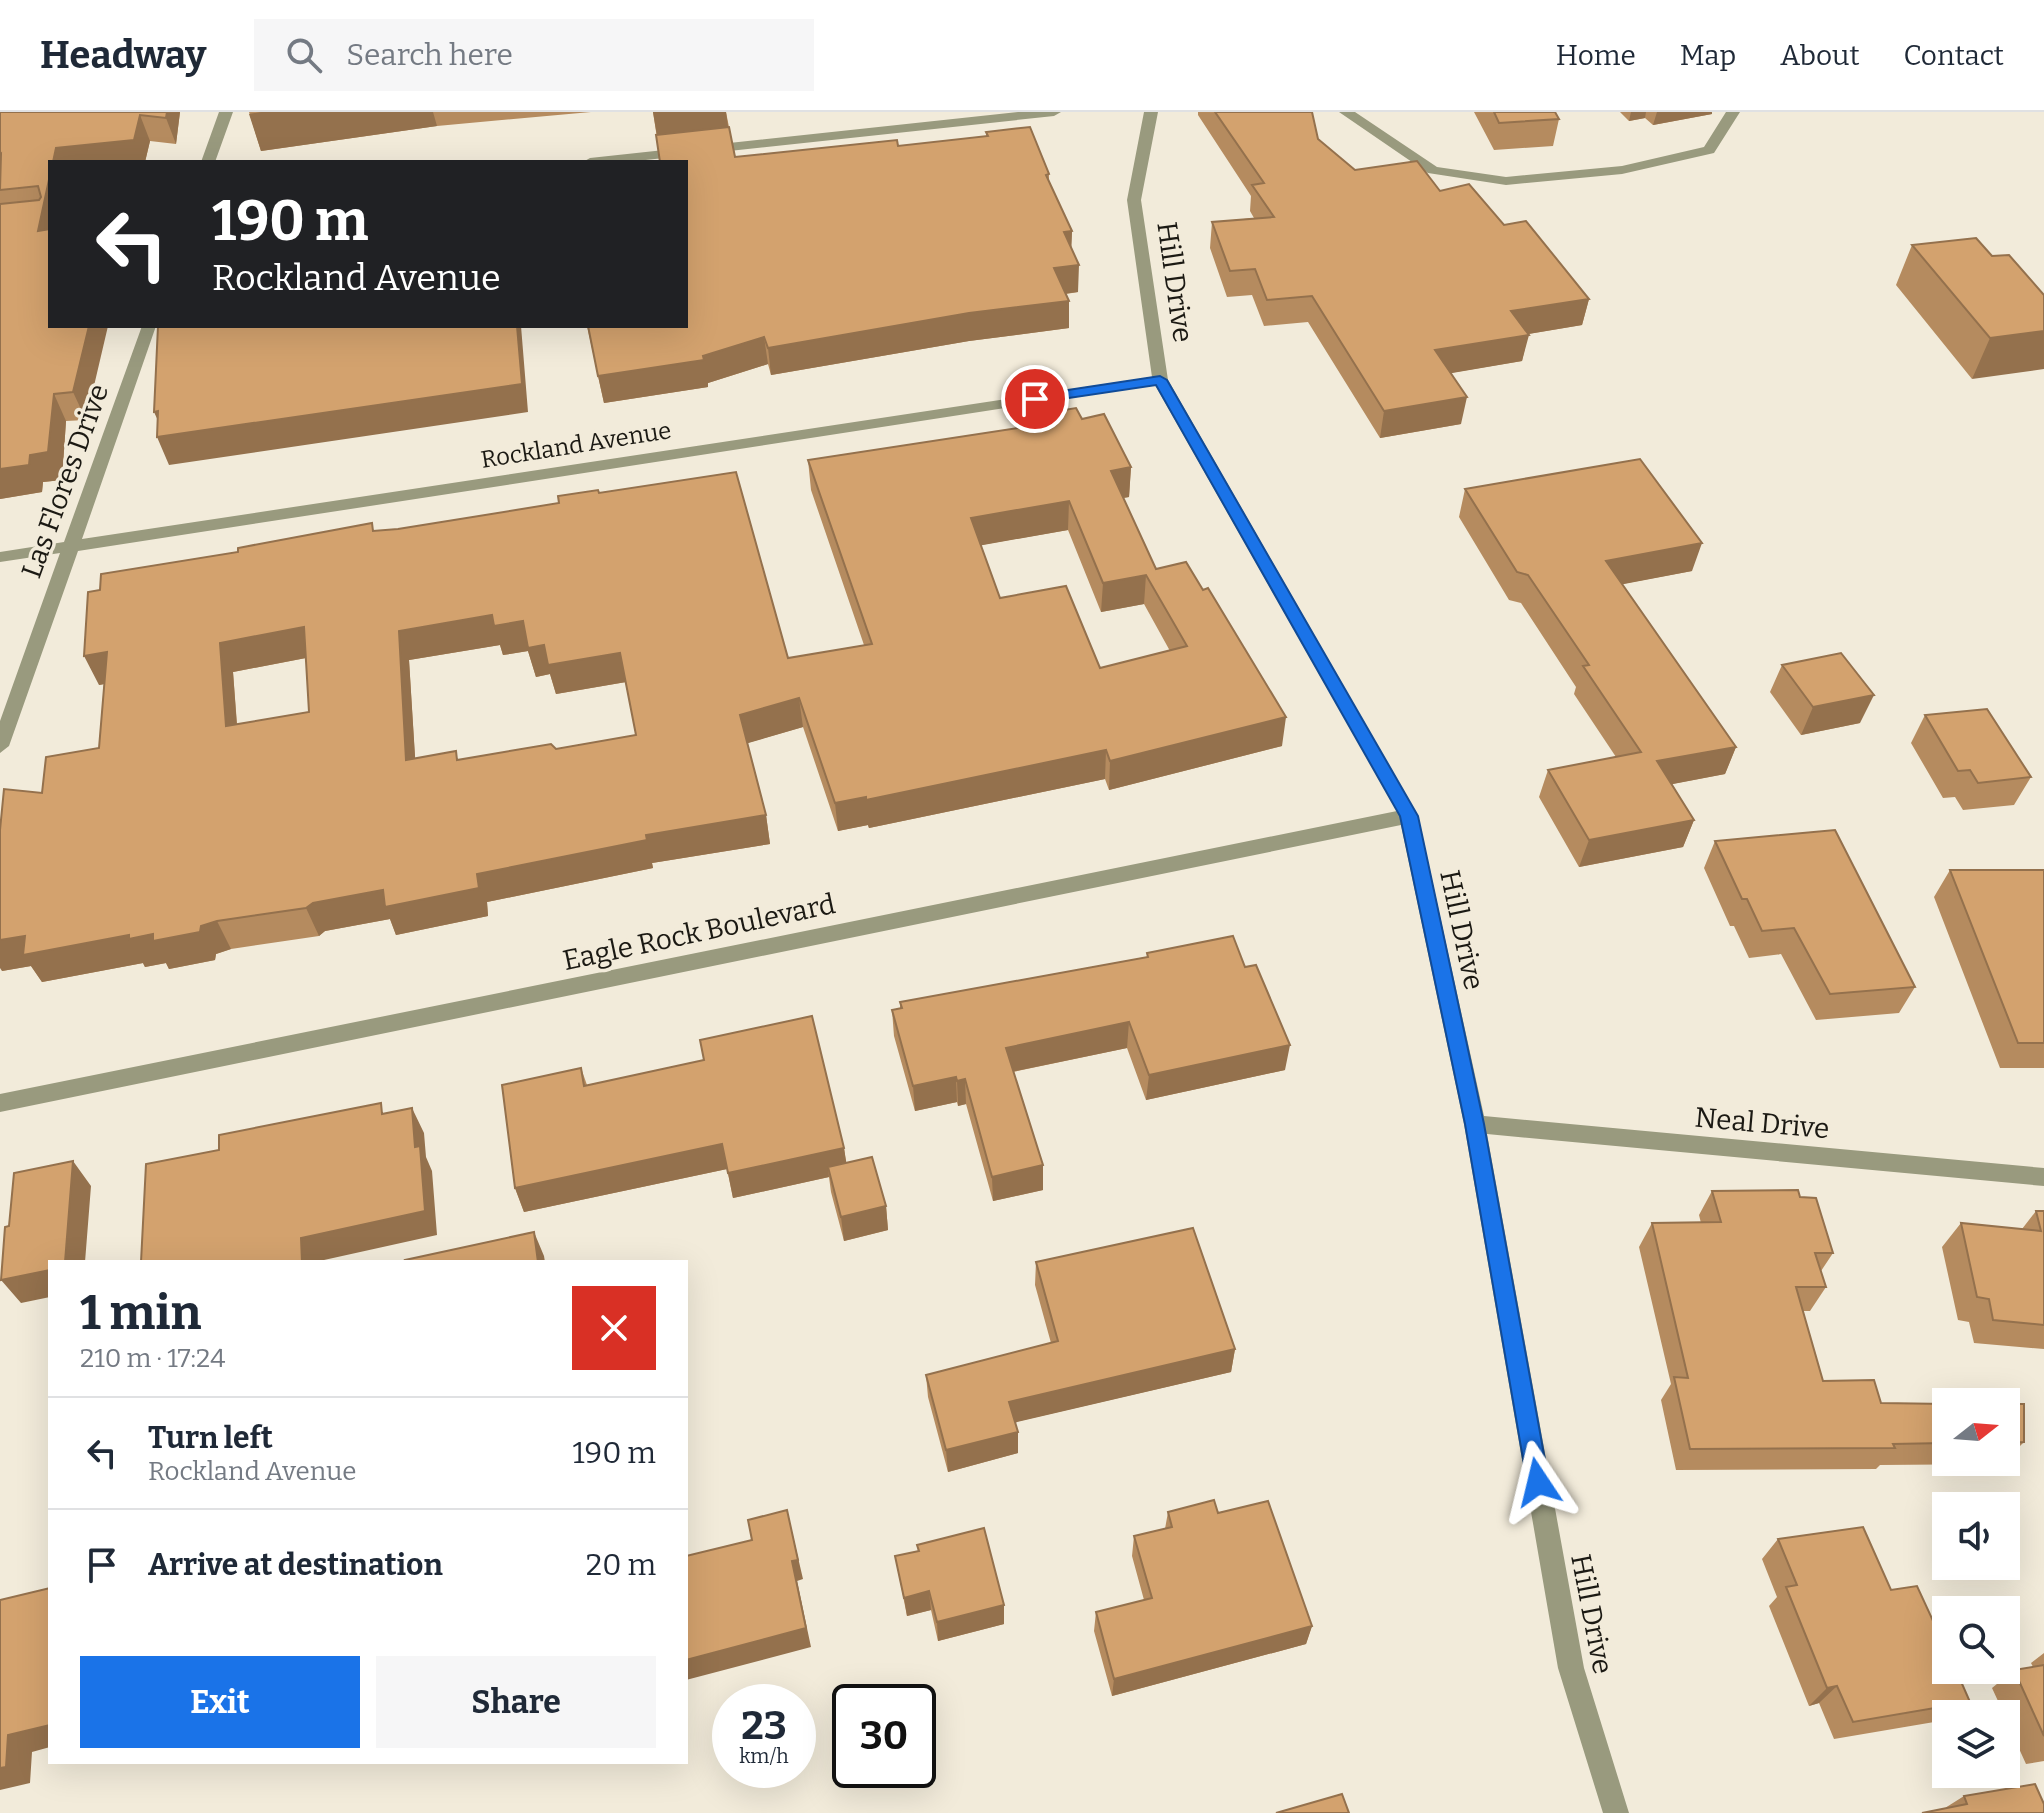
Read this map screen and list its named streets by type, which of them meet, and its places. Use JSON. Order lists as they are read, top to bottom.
{
  "streets": {
    "street": [
      "Hill Drive",
      "Rockland Avenue",
      "Las Flores Drive",
      "Eagle Rock Boulevard",
      "Neal Drive"
    ]
  },
  "crossings": [
    ["Hill Drive", "Rockland Avenue"],
    ["Hill Drive", "Eagle Rock Boulevard"],
    ["Hill Drive", "Neal Drive"],
    ["Rockland Avenue", "Las Flores Drive"]
  ],
  "north": "right",
  "page": {
    "header": "Headway",
    "search": "Search here",
    "nav": [
      "Home",
      "Map",
      "About",
      "Contact"
    ],
    "turn": ["190 m", "Rockland Avenue"],
    "heading": ["1 min", "210 m · 17:24"],
    "list": [
      {
        "name": "Turn left",
        "note": "Rockland Avenue",
        "value": "190 m"
      },
      {
        "name": "Arrive at destination",
        "value": "20 m"
      }
    ],
    "buttons": ["Exit", "Share"],
    "speed": "23 km/h",
    "limit": "30"
  }
}
